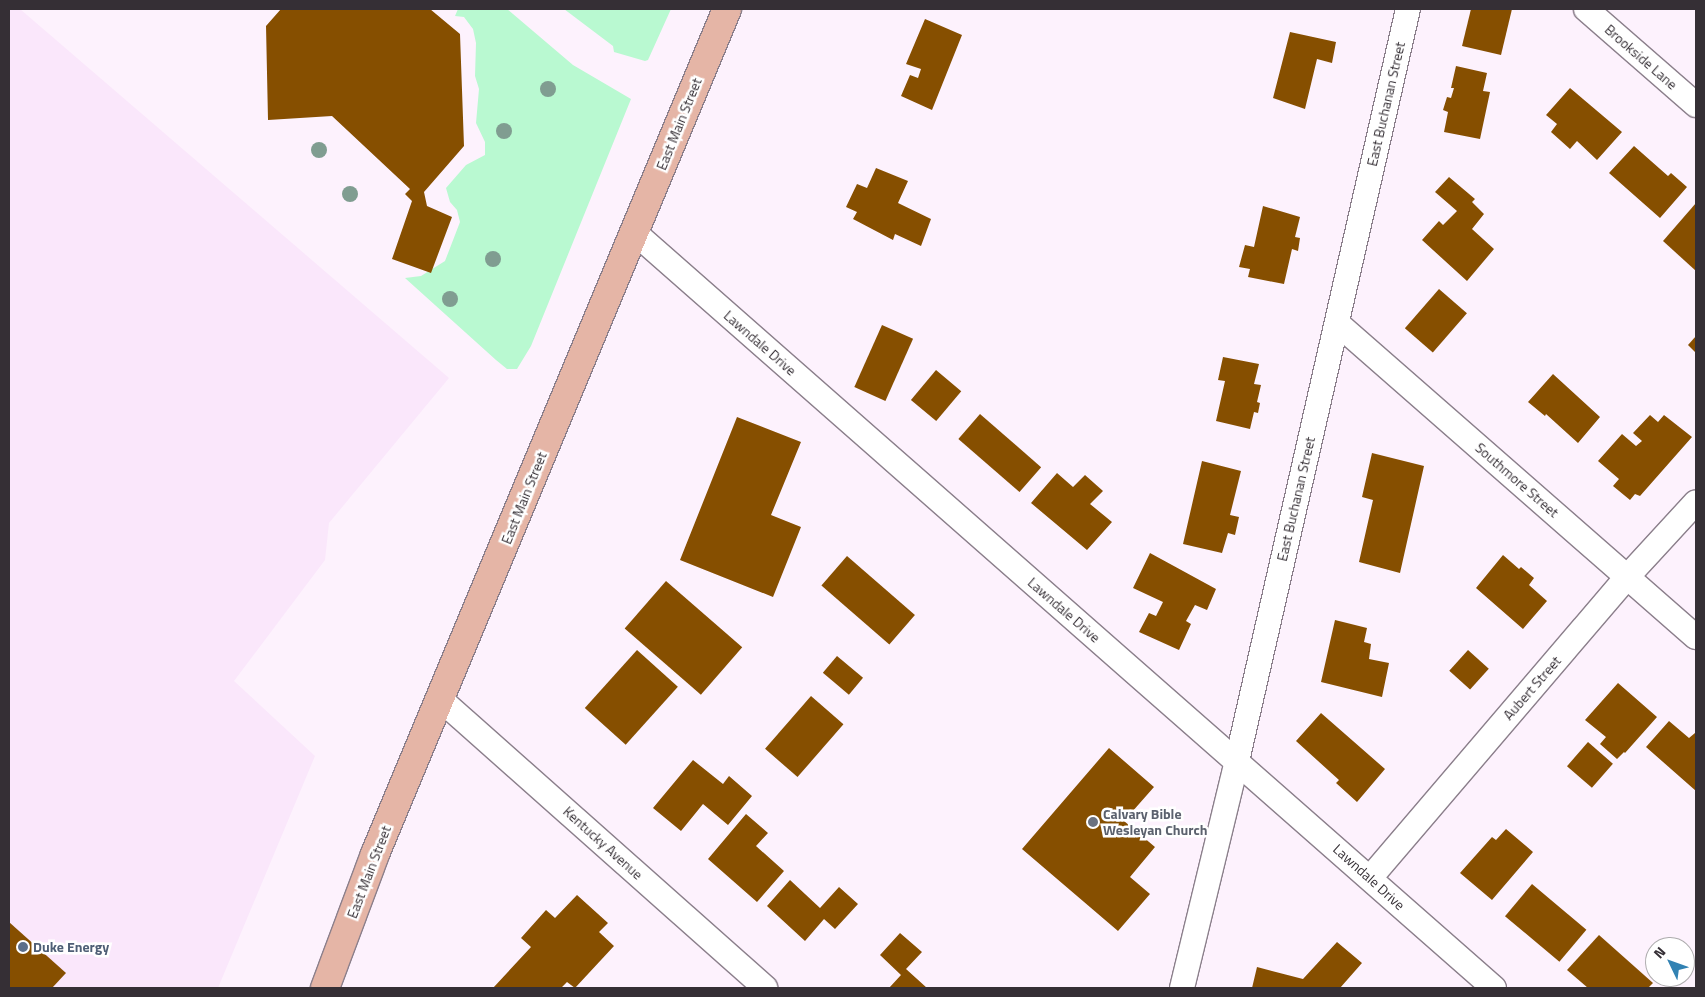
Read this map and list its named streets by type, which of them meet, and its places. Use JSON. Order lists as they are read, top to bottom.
{
  "streets": {
    "main road": ["East Main Street"],
    "street": [
      "Brookside Lane",
      "East Buchanan Street",
      "Lawndale Drive",
      "Southmore Street",
      "Aubert Street",
      "Kentucky Avenue"
    ]
  },
  "crossings": [
    ["East Buchanan Street", "Lawndale Drive"],
    ["East Buchanan Street", "Southmore Street"],
    ["East Main Street", "Lawndale Drive"],
    ["East Main Street", "Kentucky Avenue"],
    ["Lawndale Drive", "Aubert Street"],
    ["Southmore Street", "Aubert Street"]
  ],
  "places": ["Calvary Bible Wesleyan Church", "Duke Energy"],
  "north": "top left"
}
